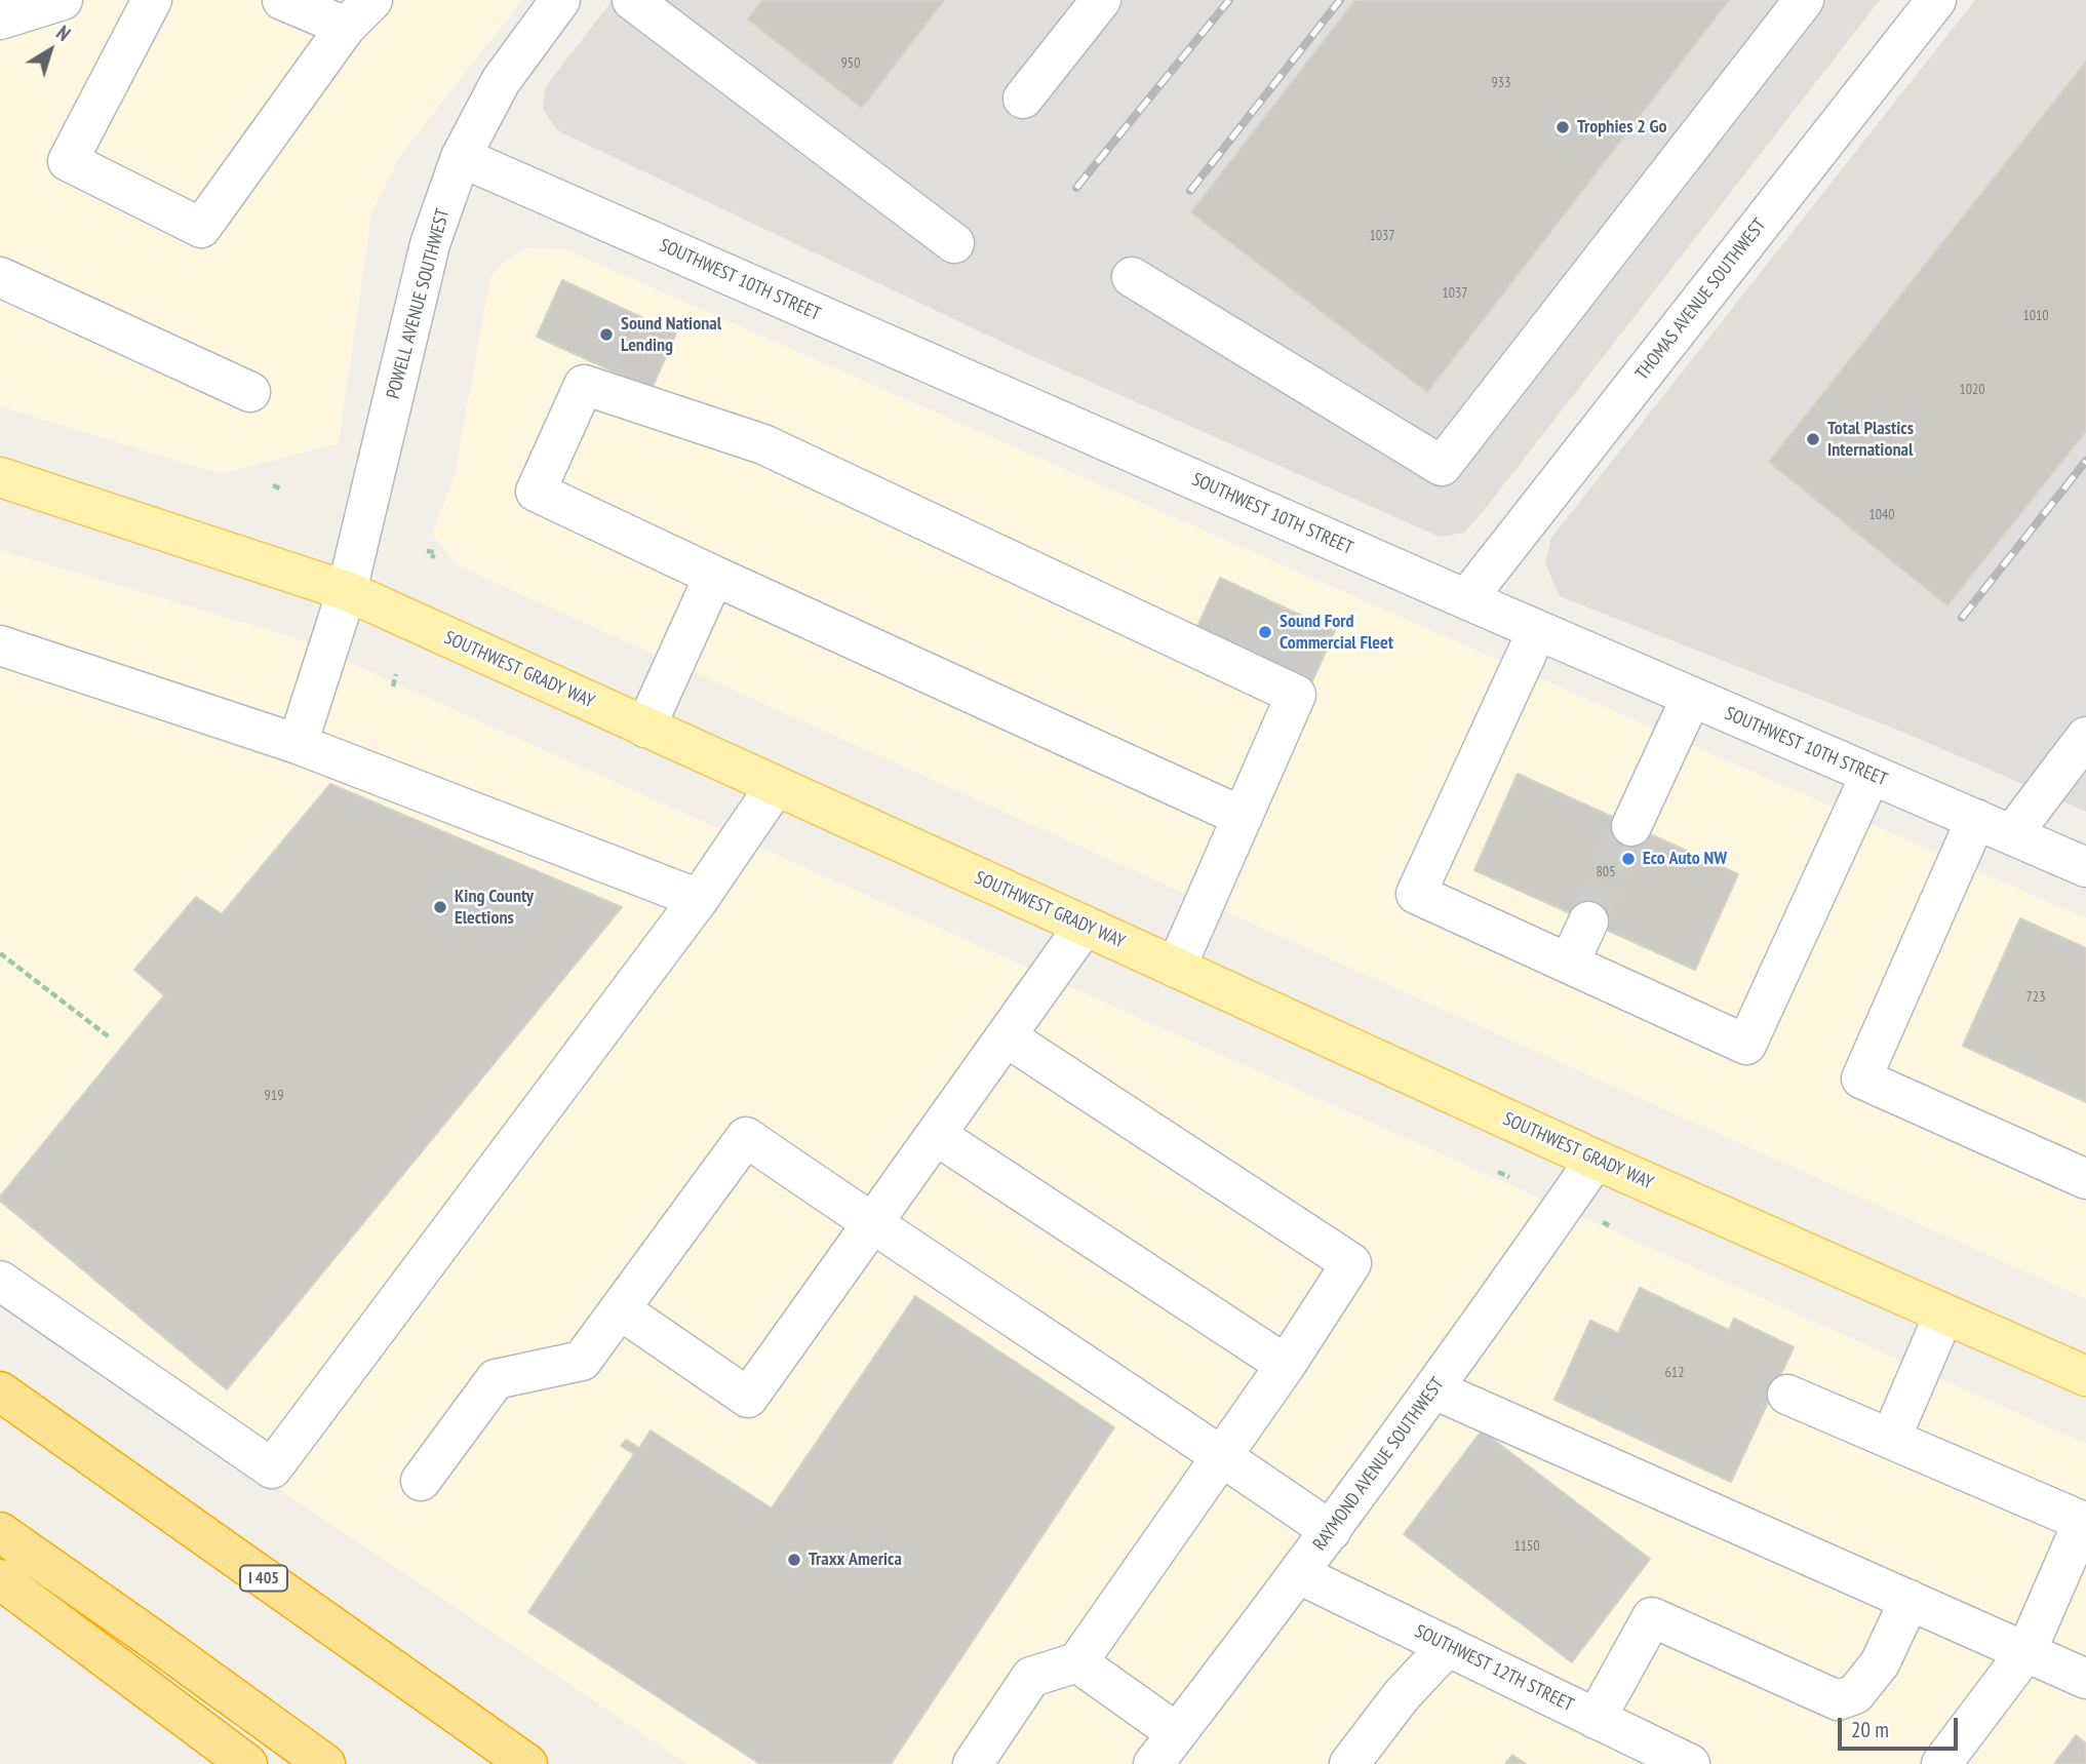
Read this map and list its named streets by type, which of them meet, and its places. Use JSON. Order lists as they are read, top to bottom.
{
  "streets": {
    "highway": ["I 405"],
    "main road": ["SOUTHWEST GRADY WAY"],
    "street": [
      "SOUTHWEST 10TH STREET",
      "THOMAS AVENUE SOUTHWEST",
      "POWELL AVENUE SOUTHWEST",
      "RAYMOND AVENUE SOUTHWEST",
      "SOUTHWEST 12TH STREET"
    ]
  },
  "crossings": [
    ["SOUTHWEST 10TH STREET", "THOMAS AVENUE SOUTHWEST"],
    ["SOUTHWEST 10TH STREET", "POWELL AVENUE SOUTHWEST"],
    ["POWELL AVENUE SOUTHWEST", "SOUTHWEST GRADY WAY"],
    ["SOUTHWEST GRADY WAY", "RAYMOND AVENUE SOUTHWEST"],
    ["RAYMOND AVENUE SOUTHWEST", "SOUTHWEST 12TH STREET"]
  ],
  "places": [
    "Trophies 2 Go",
    "Sound National Lending",
    "Total Plastics International",
    "Sound Ford Commercial Fleet",
    "Eco Auto NW",
    "King County Elections",
    "Traxx America"
  ],
  "house_numbers": [
    "950",
    "933",
    "1037",
    "1037",
    "1010",
    "1020",
    "1040",
    "805",
    "723",
    "919",
    "612",
    "1150"
  ],
  "scale_bar": "20 m",
  "north": "top right"
}
